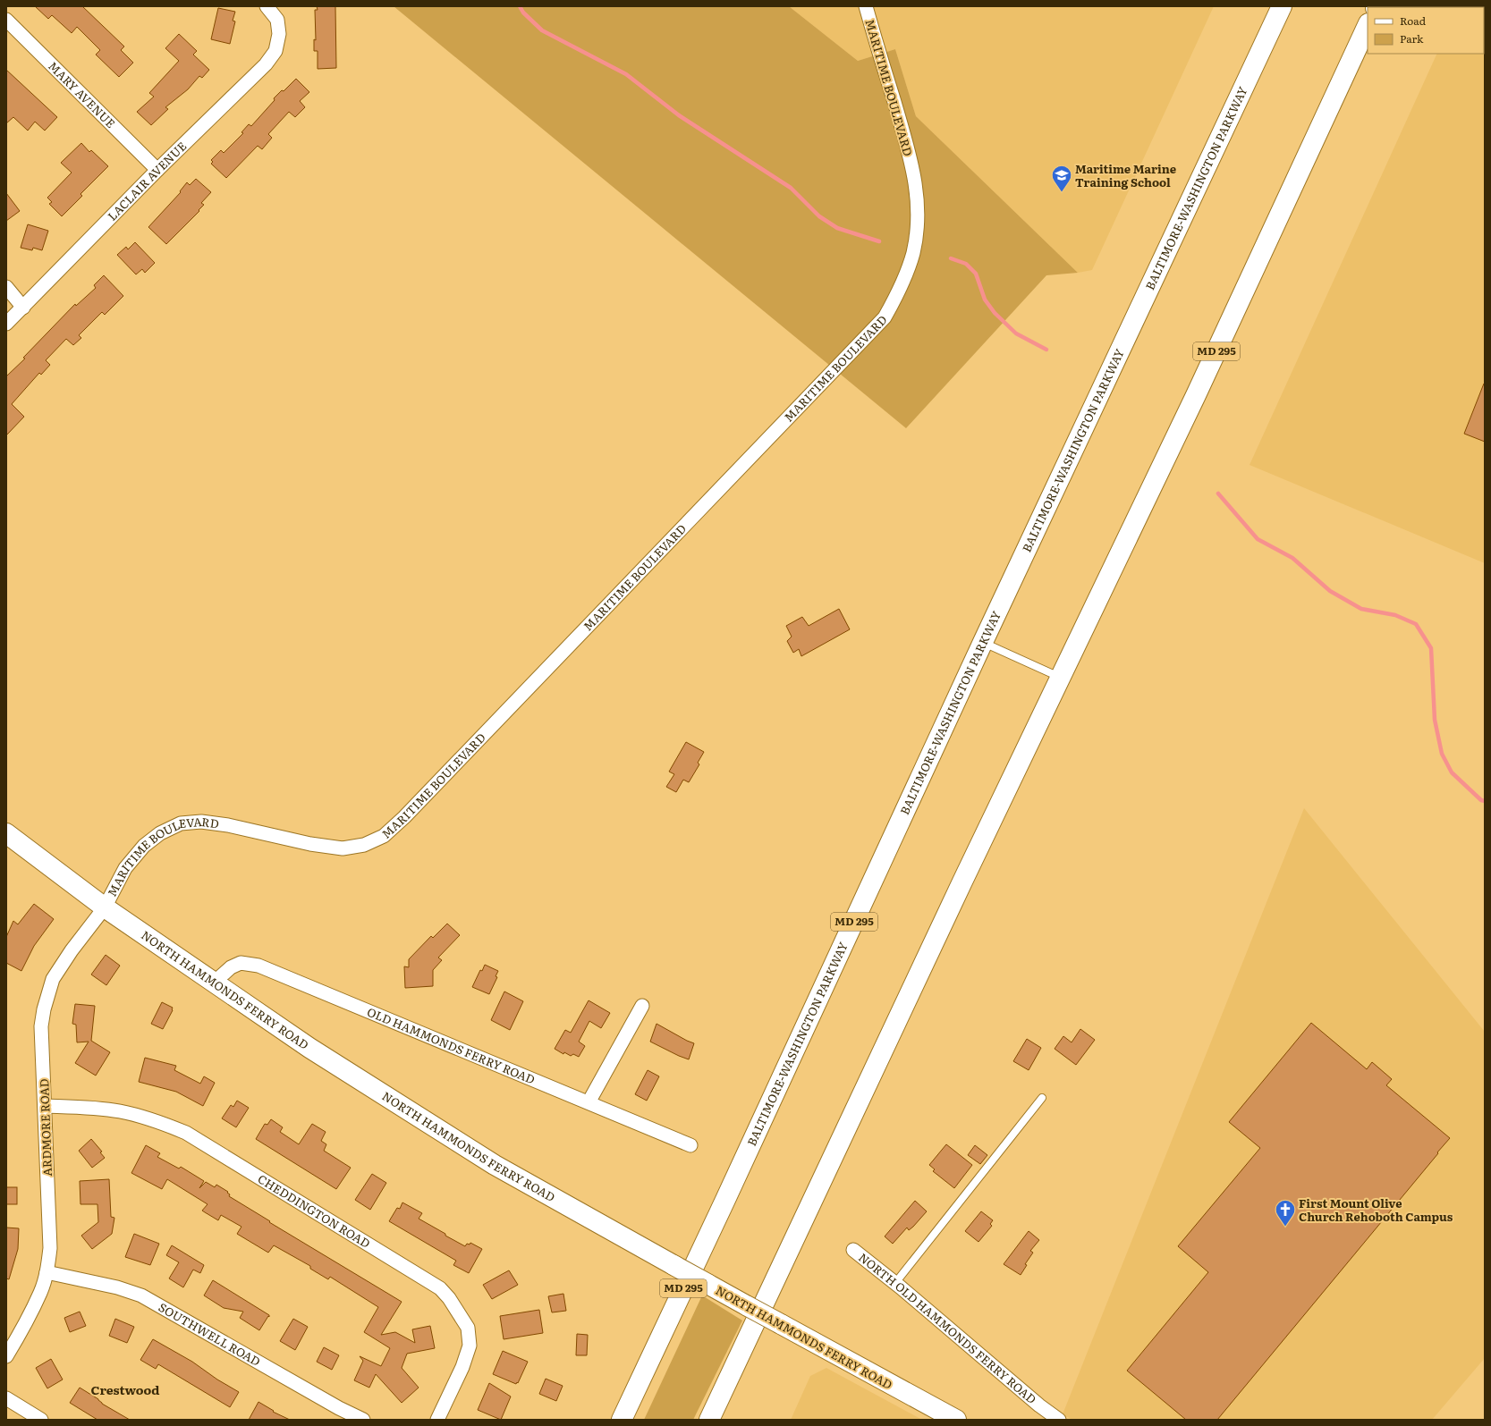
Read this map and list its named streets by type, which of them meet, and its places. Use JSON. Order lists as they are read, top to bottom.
{
  "streets": {
    "main road": ["BALTIMORE-WASHINGTON PARKWAY", "MD 295", "NORTH HAMMONDS FERRY ROAD"],
    "street": [
      "MARITIME BOULEVARD",
      "MARY AVENUE",
      "LACLAIR AVENUE",
      "OLD HAMMONDS FERRY ROAD",
      "ARDMORE ROAD",
      "CHEDDINGTON ROAD",
      "NORTH OLD HAMMONDS FERRY ROAD",
      "SOUTHWELL ROAD"
    ]
  },
  "crossings": [
    ["MARITIME BOULEVARD", "NORTH HAMMONDS FERRY ROAD"],
    ["MARITIME BOULEVARD", "ARDMORE ROAD"],
    ["MARY AVENUE", "LACLAIR AVENUE"],
    ["NORTH HAMMONDS FERRY ROAD", "OLD HAMMONDS FERRY ROAD"],
    ["NORTH HAMMONDS FERRY ROAD", "ARDMORE ROAD"],
    ["ARDMORE ROAD", "CHEDDINGTON ROAD"],
    ["ARDMORE ROAD", "SOUTHWELL ROAD"]
  ],
  "districts": ["Crestwood"],
  "places": {
    "school or university": ["Maritime Marine Training School"],
    "church": ["First Mount Olive Church Rehoboth Campus"]
  },
  "legend": ["Road", "Park"]
}
